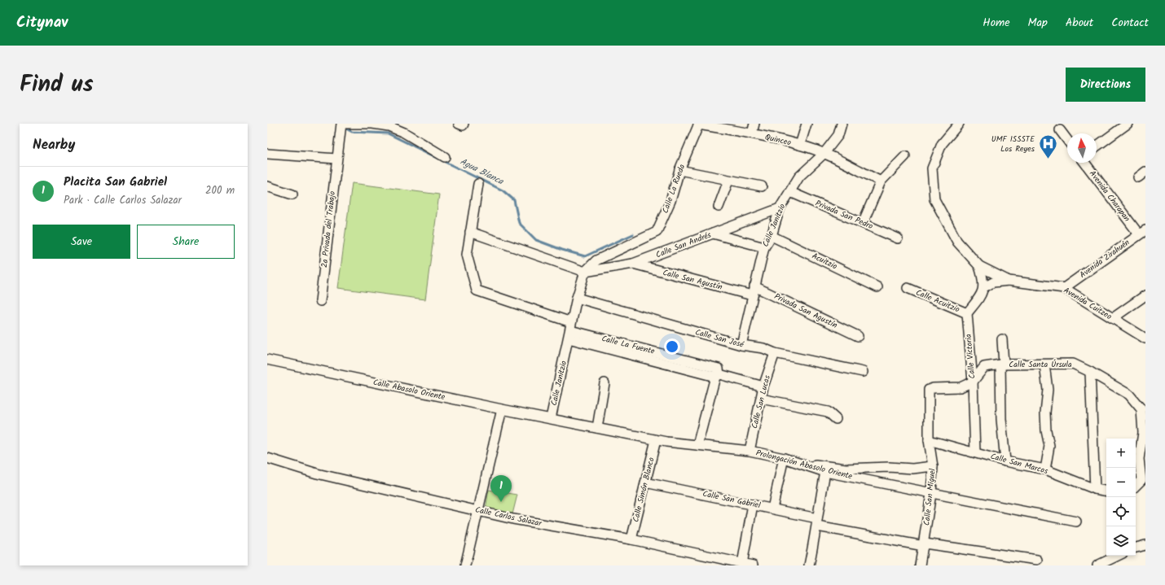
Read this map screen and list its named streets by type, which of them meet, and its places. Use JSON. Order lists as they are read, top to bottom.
{
  "streets": {
    "street": [
      "Quinceo",
      "Calle La Rueda",
      "Avenida Charapan",
      "Privada San Pedro",
      "Calle Janitzio",
      "2a Privada del Trabajo",
      "Calle San Andrés",
      "Avenida Zirahuén",
      "Acuitzio",
      "Calle San Agustín",
      "Calle Acuitzio",
      "Avenida Cuitzeo",
      "Privada San Agustín",
      "Calle San José",
      "Calle La Fuente",
      "Calle Victoria",
      "Calle Santa Úrsula",
      "Calle Abasolo Oriente",
      "Calle San Lucas",
      "Calle San Marcos",
      "Prolongación Abasolo Oriente",
      "Calle Simón Blanco",
      "Calle San Miguel",
      "Calle San Gabriel",
      "Calle Carlos Salazar"
    ]
  },
  "crossings": [
    ["Quinceo", "Calle La Rueda"],
    ["Quinceo", "Calle Janitzio"],
    ["Calle La Rueda", "Calle Janitzio"],
    ["Calle La Rueda", "Calle San Andrés"],
    ["Avenida Charapan", "Avenida Zirahuén"],
    ["Privada San Pedro", "Calle Janitzio"],
    ["Calle Janitzio", "Calle San Andrés"],
    ["Calle Janitzio", "Acuitzio"],
    ["Calle Janitzio", "Calle San Agustín"],
    ["Calle Janitzio", "Privada San Agustín"],
    ["Calle Janitzio", "Calle San José"],
    ["Calle Janitzio", "Calle La Fuente"],
    ["Calle Janitzio", "Calle Abasolo Oriente"],
    ["Calle Janitzio", "Prolongación Abasolo Oriente"],
    ["Calle San Andrés", "Calle San Agustín"],
    ["Avenida Zirahuén", "Avenida Cuitzeo"],
    ["Calle Acuitzio", "Calle Victoria"],
    ["Calle San José", "Calle San Lucas"],
    ["Calle La Fuente", "Calle San Lucas"],
    ["Calle Victoria", "Calle Santa Úrsula"],
    ["Calle Victoria", "Calle San Marcos"],
    ["Calle Victoria", "Calle San Miguel"],
    ["Calle Santa Úrsula", "Calle San Miguel"],
    ["Calle Abasolo Oriente", "Prolongación Abasolo Oriente"],
    ["Calle San Lucas", "Prolongación Abasolo Oriente"],
    ["Calle San Marcos", "Calle San Miguel"],
    ["Prolongación Abasolo Oriente", "Calle Simón Blanco"],
    ["Prolongación Abasolo Oriente", "Calle San Miguel"],
    ["Calle Simón Blanco", "Calle San Gabriel"],
    ["Calle Simón Blanco", "Calle Carlos Salazar"],
    ["Calle San Miguel", "Calle San Gabriel"]
  ],
  "water": ["Agua Blanca"],
  "places": {
    "hospital": ["UMF ISSSTE Los Reyes"]
  },
  "north": "top",
  "page": {
    "header": "Citynav",
    "nav": [
      "Home",
      "Map",
      "About",
      "Contact"
    ],
    "title": "Find us",
    "buttons": [
      "Directions",
      ["Save", "Share"]
    ],
    "heading": "Nearby",
    "list": [
      {
        "mark": "1",
        "name": "Placita San Gabriel",
        "note": "Park · Calle Carlos Salazar",
        "value": "200 m"
      }
    ],
    "map_buttons": ["+", "−"],
    "pins": "1"
  }
}
